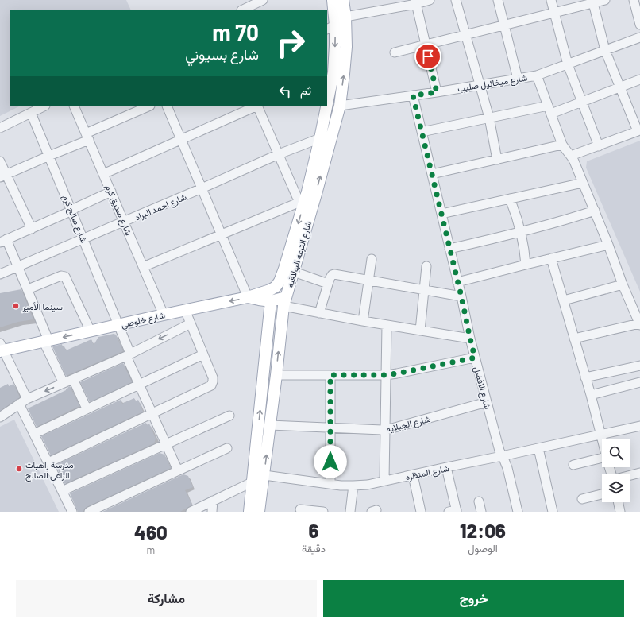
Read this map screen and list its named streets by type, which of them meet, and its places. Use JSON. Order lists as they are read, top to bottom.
{
  "streets": {
    "main road": ["شارع الترعه البولاقيه", "شارع خلوصي"],
    "street": [
      "شارع ميخائيل صليب",
      "شارع احمد البراد",
      "شارع صديق كرم",
      "شارع صالح كرم",
      "شارع الافضل",
      "شارع الجبلايه",
      "شارع المنظره"
    ]
  },
  "crossings": [
    ["شارع ميخائيل صليب", "شارع الترعه البولاقيه"],
    ["شارع ميخائيل صليب", "شارع الافضل"],
    ["شارع احمد البراد", "شارع صديق كرم"],
    ["شارع احمد البراد", "شارع صالح كرم"],
    ["شارع احمد البراد", "شارع الترعه البولاقيه"],
    ["شارع صديق كرم", "شارع خلوصي"],
    ["شارع صالح كرم", "شارع خلوصي"],
    ["شارع الترعه البولاقيه", "شارع خلوصي"],
    ["شارع الترعه البولاقيه", "شارع الجبلايه"],
    ["شارع الترعه البولاقيه", "شارع المنظره"],
    ["شارع الافضل", "شارع الجبلايه"],
    ["شارع الافضل", "شارع المنظره"]
  ],
  "one_way": ["شارع خلوصي"],
  "places": ["سينما الأمير", "مدرسة راهبات الراعي الصالح"],
  "page": {
    "turn": ["70 m", "شارع بسيوني"],
    "then": "ثم",
    "eta": [
      "12:06",
      "الوصول",
      "6",
      "دقيقة",
      "460",
      "m"
    ],
    "buttons": ["خروج", "مشاركة"]
  }
}
